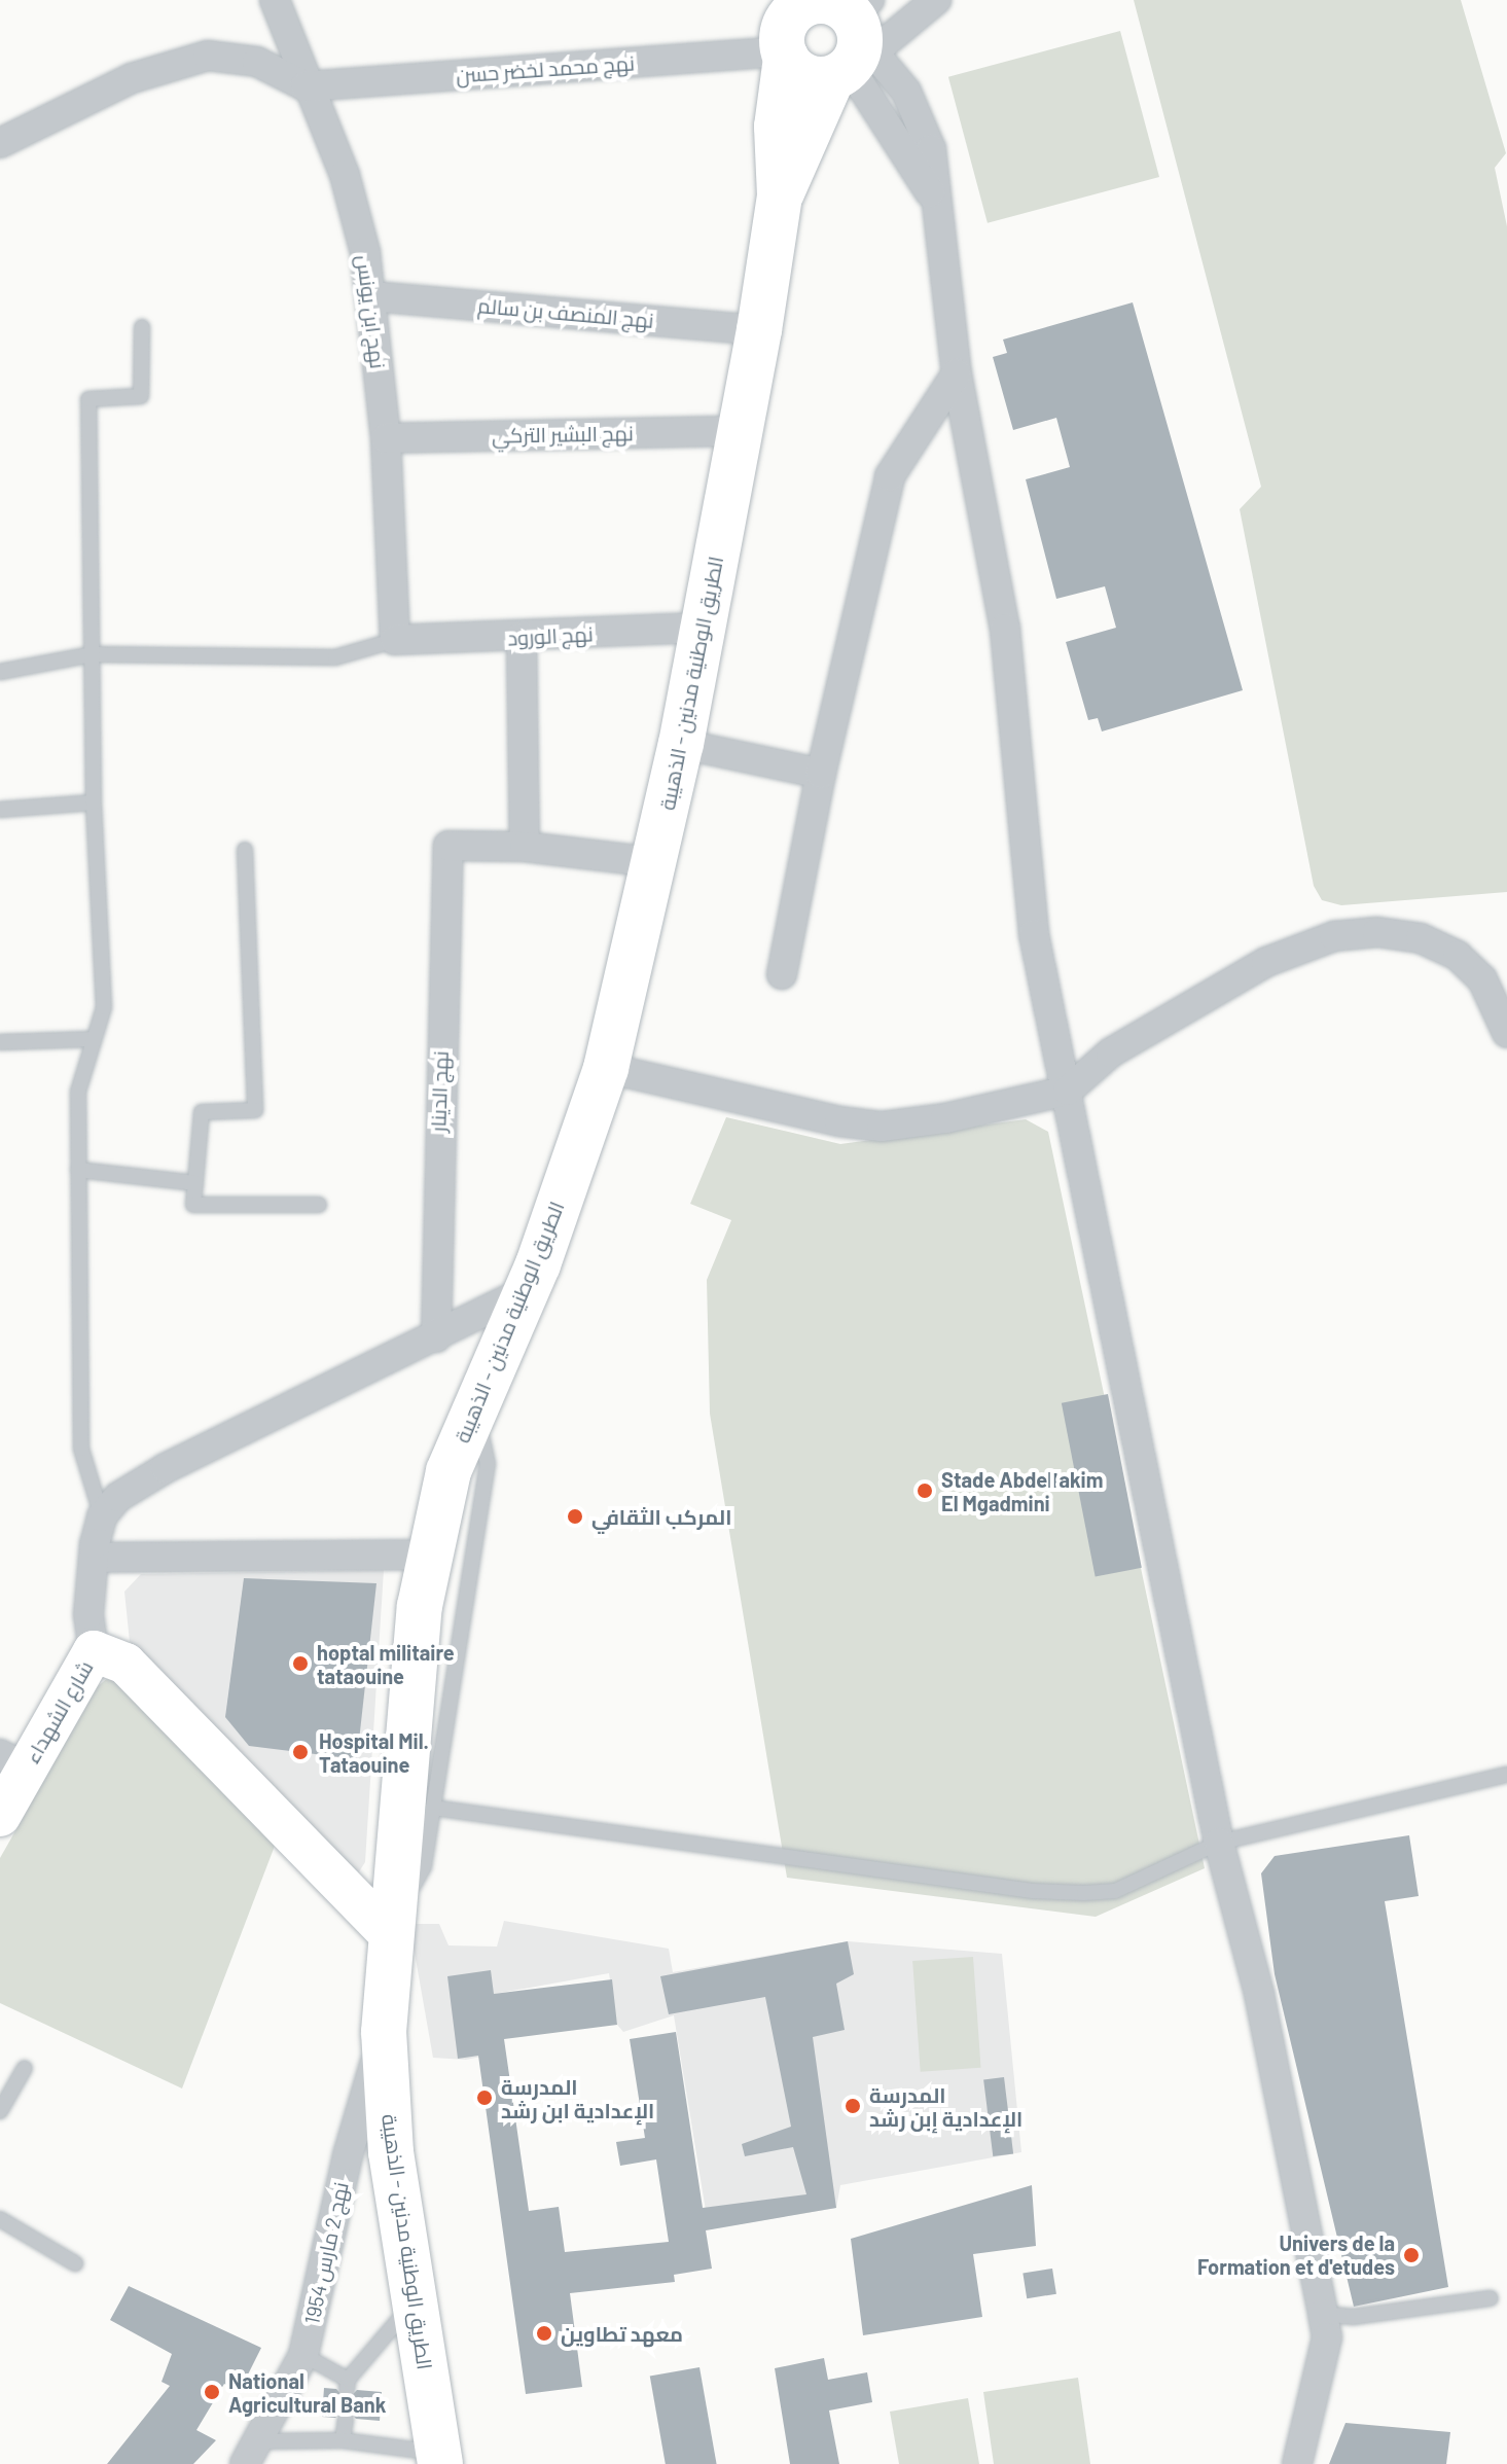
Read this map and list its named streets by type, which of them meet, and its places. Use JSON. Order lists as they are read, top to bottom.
{
  "streets": {
    "main road": ["الطريق الوطنية مدنين - الذهيبة", "شارع الشهداء"],
    "street": [
      "نهج محمد لخضر حسن",
      "نهج ابن يونس",
      "نهج المنصف بن سالم",
      "نهج البشير التركي",
      "نهج الورود",
      "نهج الدينار",
      "نهج 2 مارس 1954"
    ]
  },
  "crossings": [
    ["نهج محمد لخضر حسن", "نهج ابن يونس"],
    ["نهج محمد لخضر حسن", "الطريق الوطنية مدنين - الذهيبة"],
    ["نهج ابن يونس", "نهج المنصف بن سالم"],
    ["نهج ابن يونس", "نهج البشير التركي"],
    ["نهج ابن يونس", "نهج الورود"],
    ["نهج المنصف بن سالم", "الطريق الوطنية مدنين - الذهيبة"],
    ["نهج البشير التركي", "الطريق الوطنية مدنين - الذهيبة"],
    ["نهج الورود", "الطريق الوطنية مدنين - الذهيبة"],
    ["الطريق الوطنية مدنين - الذهيبة", "نهج 2 مارس 1954"]
  ],
  "places": [
    "Stade Abdelاakim El Mgadmini",
    "المركب الثقافي",
    "hoptal militaire tataouine",
    "Hospital Mil. Tataouine",
    "المدرسة الإعدادية ابن رشد",
    "المدرسة الإعدادية إبن رشد",
    "Univers de la Formation et d'etudes",
    "معهد تطاوين",
    "National Agricultural Bank"
  ]
}
